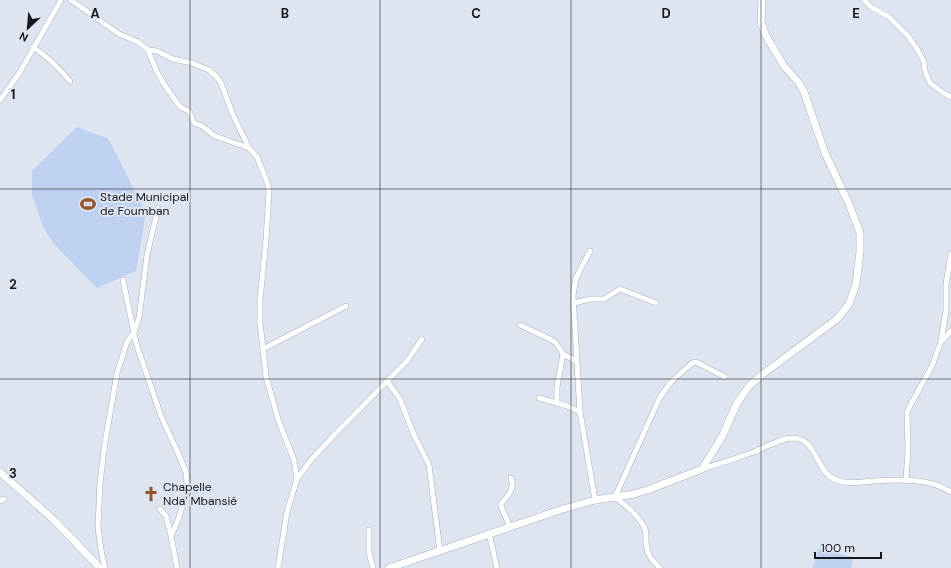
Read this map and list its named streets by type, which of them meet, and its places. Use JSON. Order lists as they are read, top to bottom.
{
  "places": {
    "sports": ["Stade Municipal de Foumban"],
    "church": ["Chapelle Nda' Mbansié"]
  },
  "scale_bar": "100 m",
  "north": "bottom left",
  "grid": {
    "columns": [
      "A",
      "B",
      "C",
      "D",
      "E"
    ],
    "rows": ["1", "2", "3"]
  }
}
